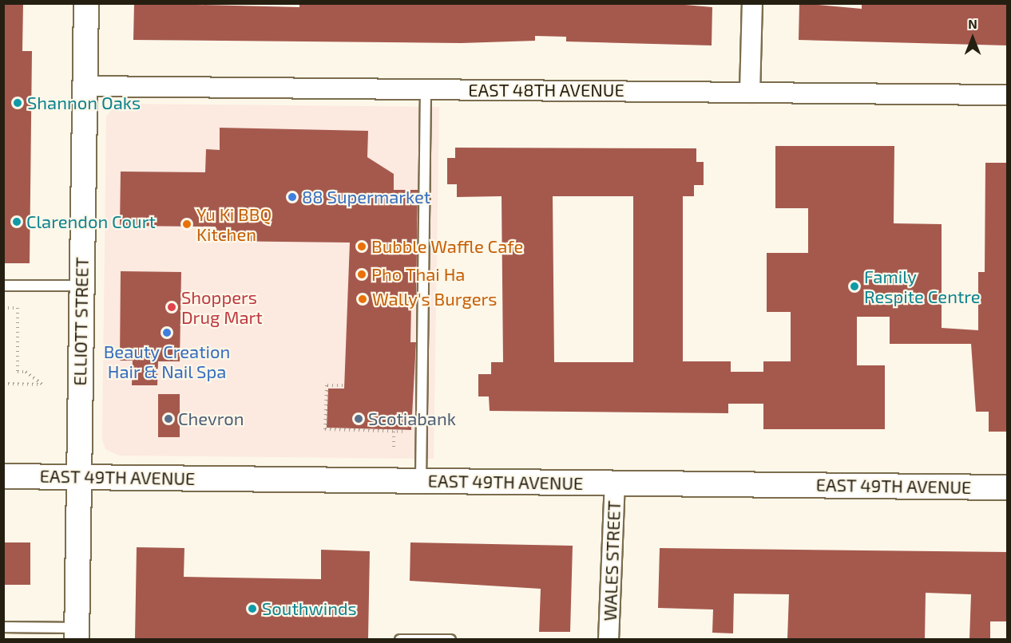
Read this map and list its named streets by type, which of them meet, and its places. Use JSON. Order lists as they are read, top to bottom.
{
  "streets": {
    "street": [
      "EAST 48TH AVENUE",
      "ELLIOTT STREET",
      "EAST 49TH AVENUE",
      "WALES STREET"
    ]
  },
  "crossings": [
    ["EAST 48TH AVENUE", "ELLIOTT STREET"],
    ["ELLIOTT STREET", "EAST 49TH AVENUE"],
    ["EAST 49TH AVENUE", "WALES STREET"]
  ],
  "places": [
    "Shannon Oaks",
    "88 Supermarket",
    "Clarendon Court",
    "Yu Ki BBQ Kitchen",
    "Bubble Waffle Cafe",
    "Pho Thai Ha",
    "Family Respite Centre",
    "Wally's Burgers",
    "Shoppers Drug Mart",
    "Beauty Creation Hair & Nail Spa",
    "Chevron",
    "Scotiabank",
    "Southwinds"
  ],
  "north": "top"
}
